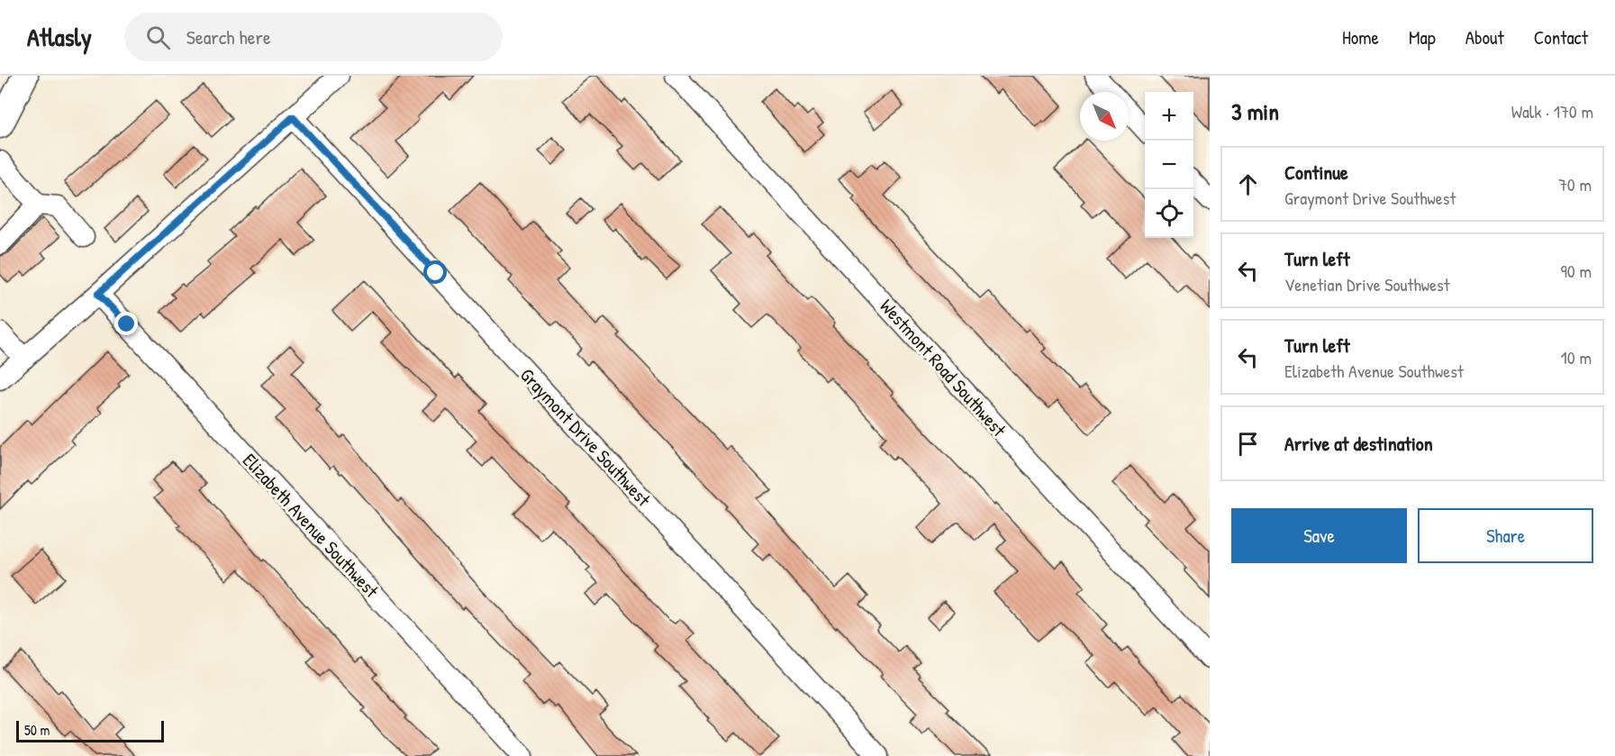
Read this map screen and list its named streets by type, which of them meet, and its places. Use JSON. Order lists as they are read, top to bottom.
{
  "streets": {
    "street": ["Westmont Road Southwest", "Graymont Drive Southwest", "Elizabeth Avenue Southwest"]
  },
  "scale_bar": "50 m",
  "north": "bottom right",
  "page": {
    "header": "Atlasly",
    "search": "Search here",
    "nav": [
      "Home",
      "Map",
      "About",
      "Contact"
    ],
    "heading": ["3 min", "Walk · 170 m"],
    "map_buttons": ["+", "−"],
    "list": [
      ["Continue", "Graymont Drive Southwest", "70 m"],
      ["Turn left", "Venetian Drive Southwest", "90 m"],
      ["Turn left", "Elizabeth Avenue Southwest", "10 m"],
      "Arrive at destination"
    ],
    "buttons": ["Save", "Share"],
    "scale": "50 m"
  }
}
